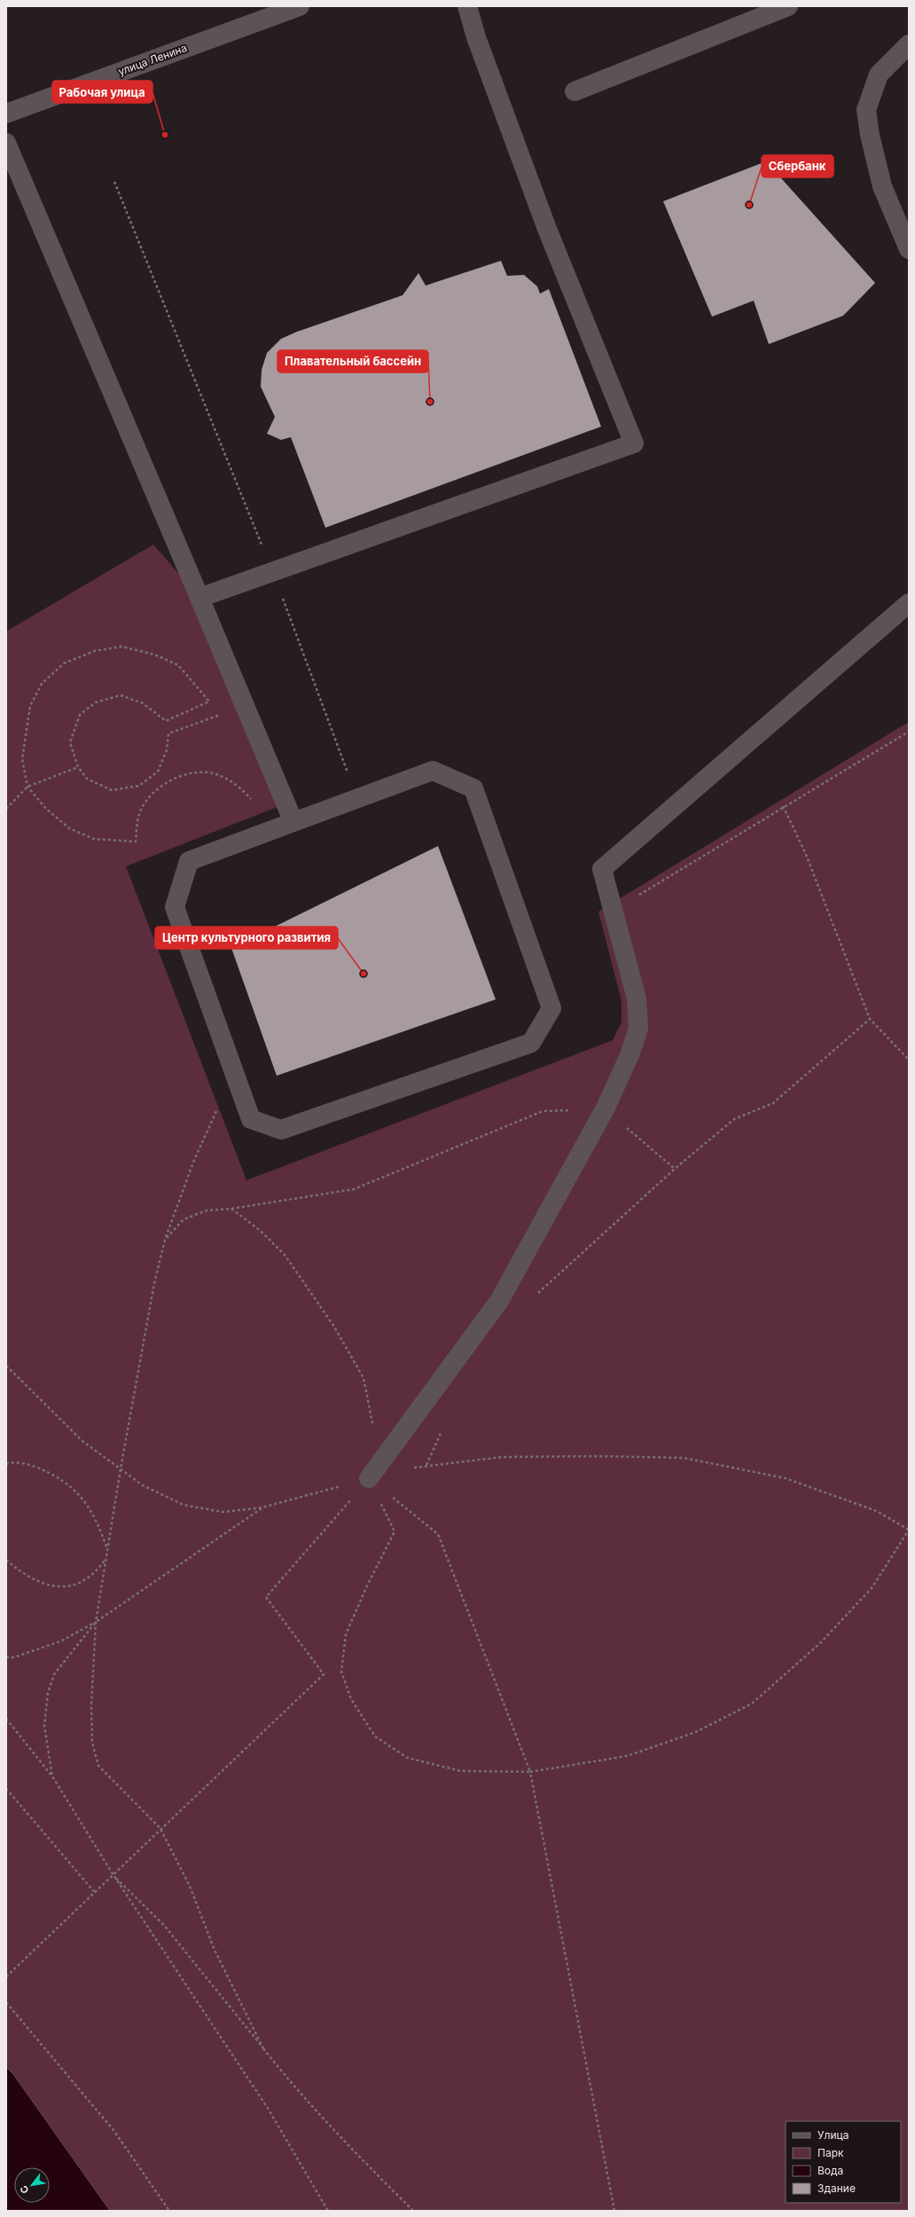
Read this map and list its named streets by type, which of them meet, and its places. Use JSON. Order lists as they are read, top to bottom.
{
  "streets": {
    "street": ["улица Ленина"]
  },
  "places": [
    "Рабочая улица",
    "Сбербанк",
    "Плавательный бассейн",
    "Центр культурного развития"
  ],
  "legend": [
    "Улица",
    "Парк",
    "Вода",
    "Здание"
  ],
  "north": "bottom left"
}
